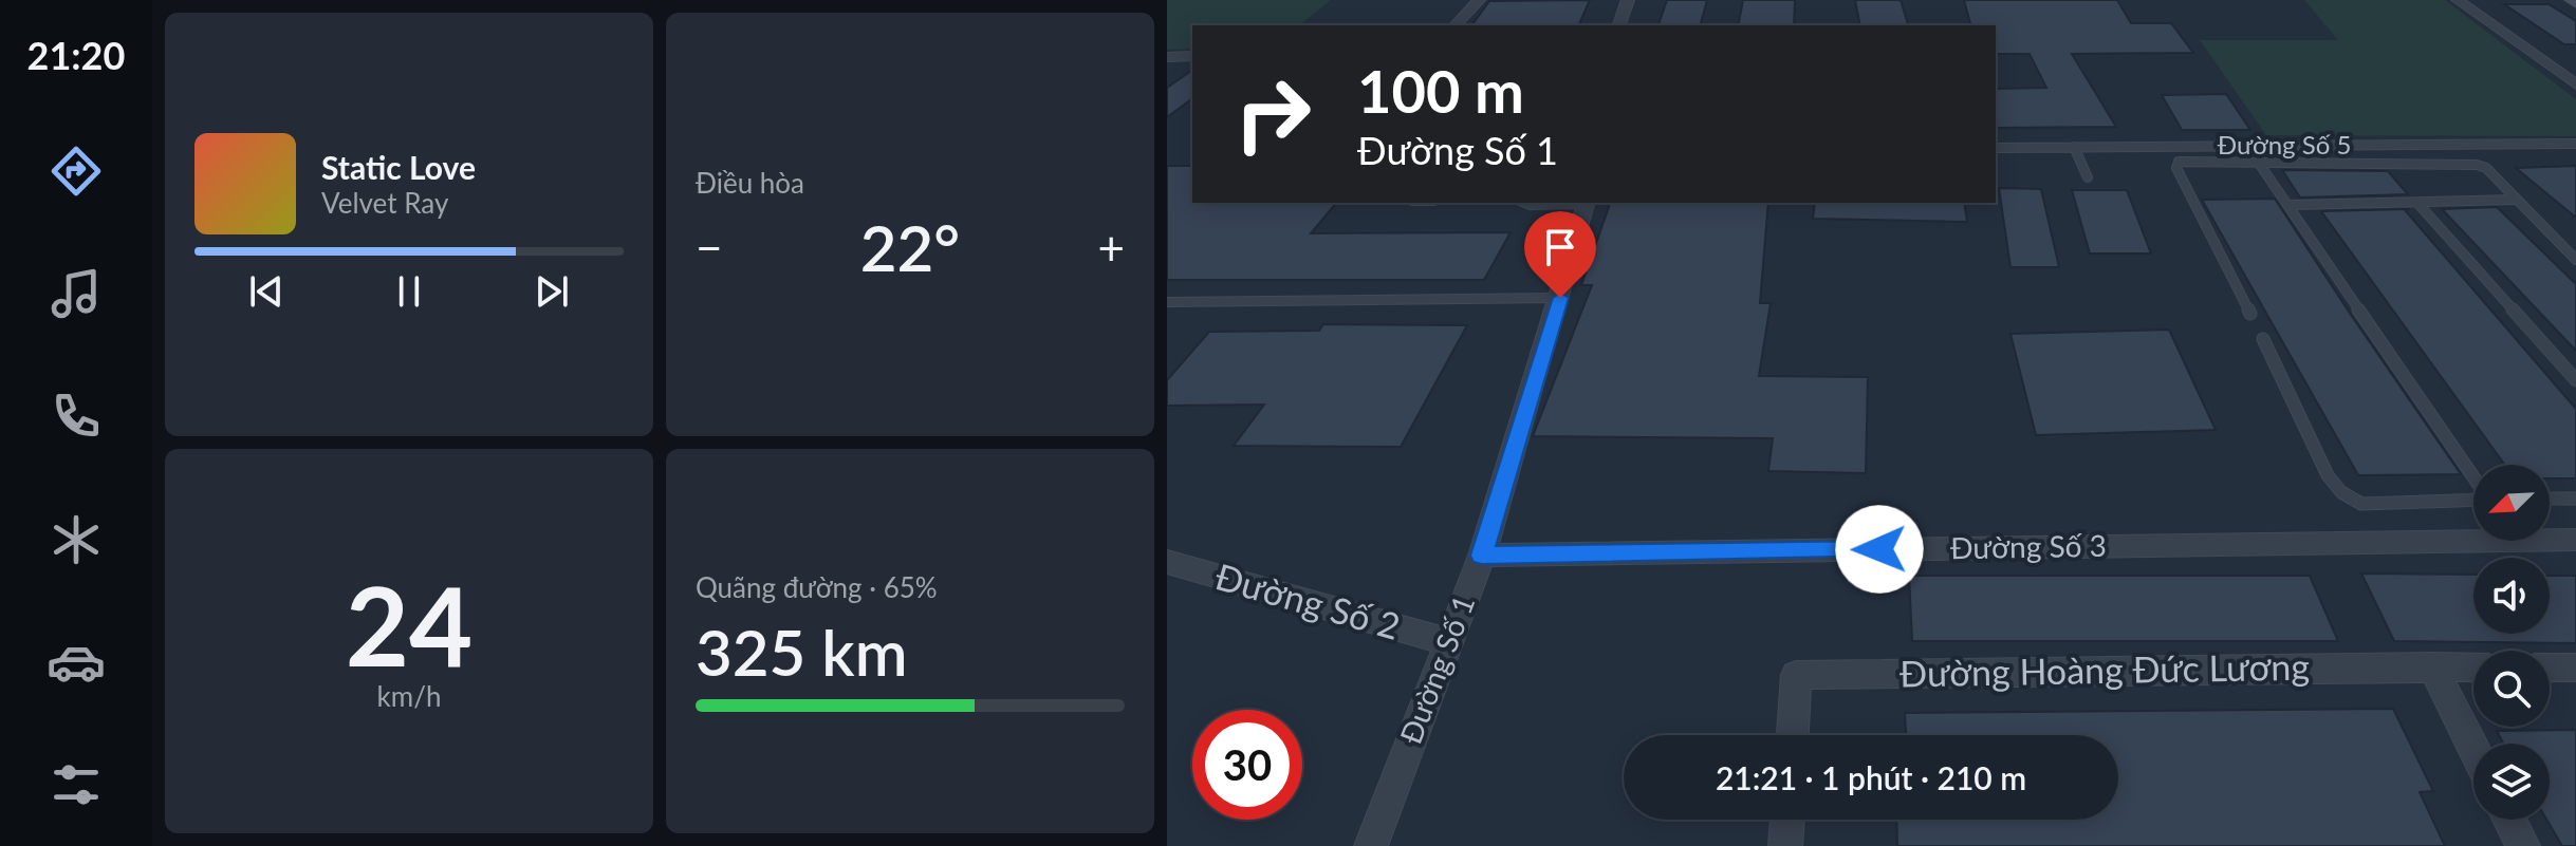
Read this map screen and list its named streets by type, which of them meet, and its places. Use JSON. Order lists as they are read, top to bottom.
{
  "streets": {
    "street": [
      "Đường Số 3",
      "Đường Số 2",
      "Đường Số 1",
      "Đường Hoàng Đức Lương"
    ],
    "lane": ["Đường Số 5"]
  },
  "crossings": [
    ["Đường Số 3", "Đường Số 1"],
    ["Đường Số 2", "Đường Số 1"]
  ],
  "north": "bottom left",
  "page": {
    "tabs": "21:20",
    "tile": [
      "Điều hòa",
      ["24", "km/h"],
      ["Quãng đường · 65%", "325 km"]
    ],
    "turn": ["100 m", "Đường Số 1"],
    "song": ["Static Love", "Velvet Ray"],
    "heat": ["−", "22°", "+"],
    "limit": "30",
    "trip": "21:21 · 1 phút · 210 m"
  }
}
